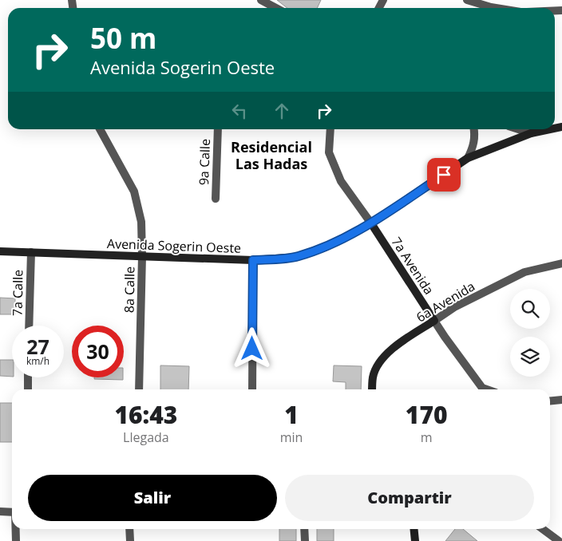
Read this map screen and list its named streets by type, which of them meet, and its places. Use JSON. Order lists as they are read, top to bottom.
{
  "streets": {
    "street": [
      "9a Calle",
      "Avenida Sogerin Oeste",
      "7a Avenida",
      "8a Calle",
      "7a Calle",
      "6a Avenida"
    ]
  },
  "crossings": [
    ["Avenida Sogerin Oeste", "7a Avenida"],
    ["Avenida Sogerin Oeste", "8a Calle"],
    ["Avenida Sogerin Oeste", "7a Calle"],
    ["7a Avenida", "6a Avenida"]
  ],
  "districts": ["Residencial Las Hadas"],
  "page": {
    "turn": ["50 m", "Avenida Sogerin Oeste"],
    "speed": "27 km/h",
    "limit": "30",
    "eta": [
      "16:43",
      "Llegada",
      "1",
      "min",
      "170",
      "m"
    ],
    "buttons": ["Salir", "Compartir"]
  }
}
